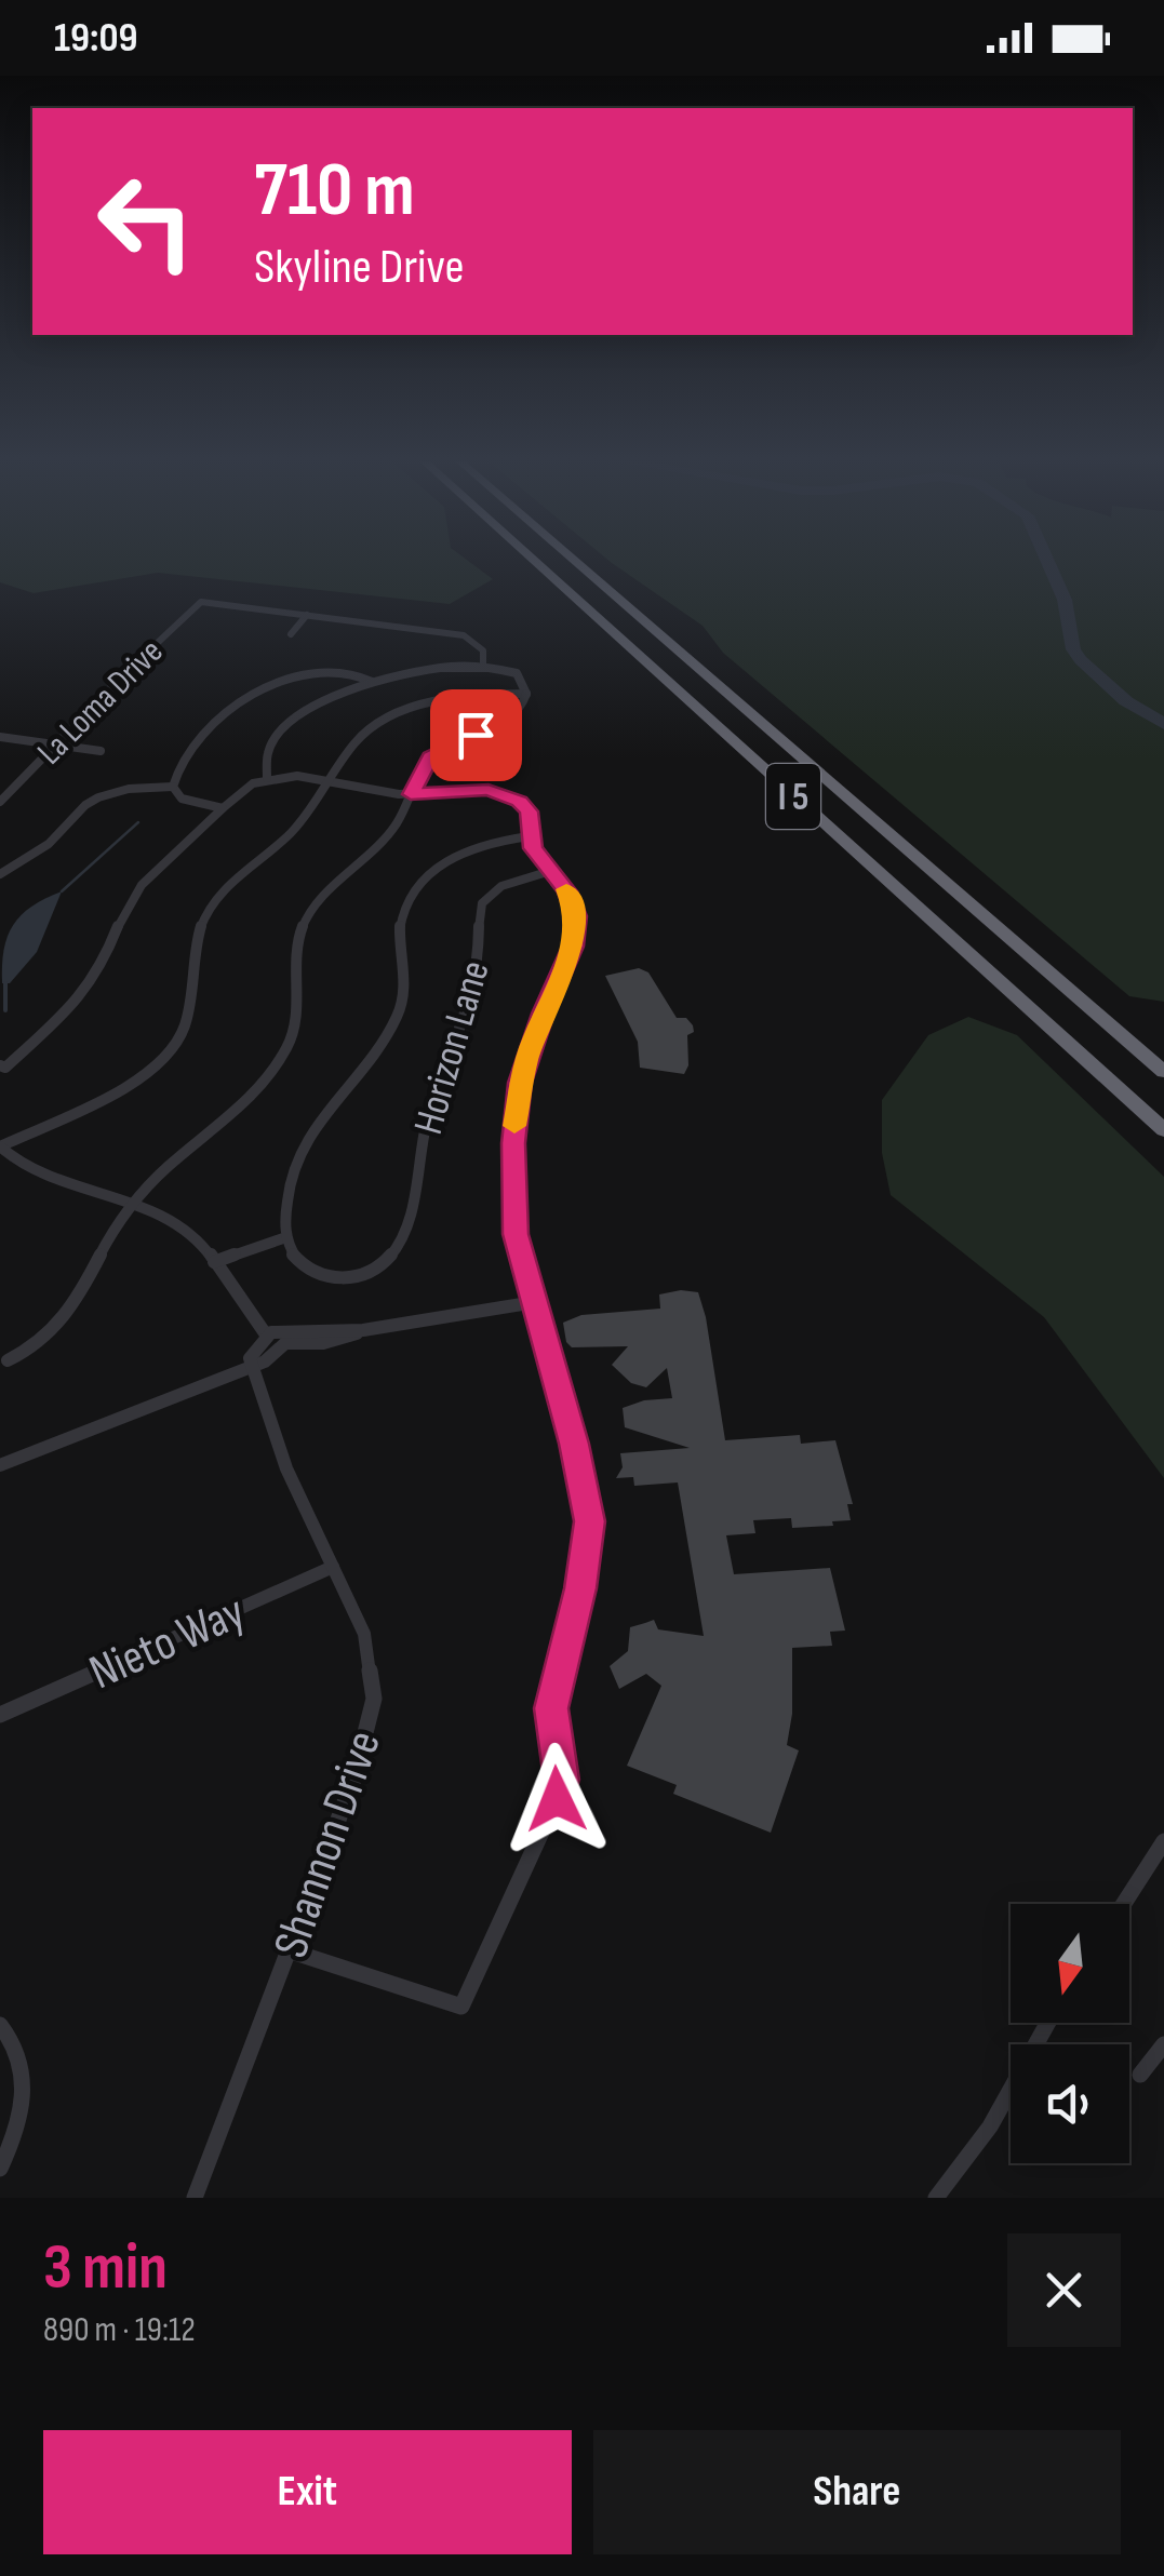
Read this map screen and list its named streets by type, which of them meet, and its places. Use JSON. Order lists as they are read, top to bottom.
{
  "streets": {
    "highway": ["I 5"],
    "street": [
      "La Loma Drive",
      "Horizon Lane",
      "Nieto Way",
      "Shannon Drive"
    ]
  },
  "crossings": [
    ["Nieto Way", "Shannon Drive"]
  ],
  "north": "bottom",
  "page": {
    "status": "19:09",
    "turn": ["710 m", "Skyline Drive"],
    "heading": ["3 min", "890 m · 19:12"],
    "buttons": ["Exit", "Share"]
  }
}
